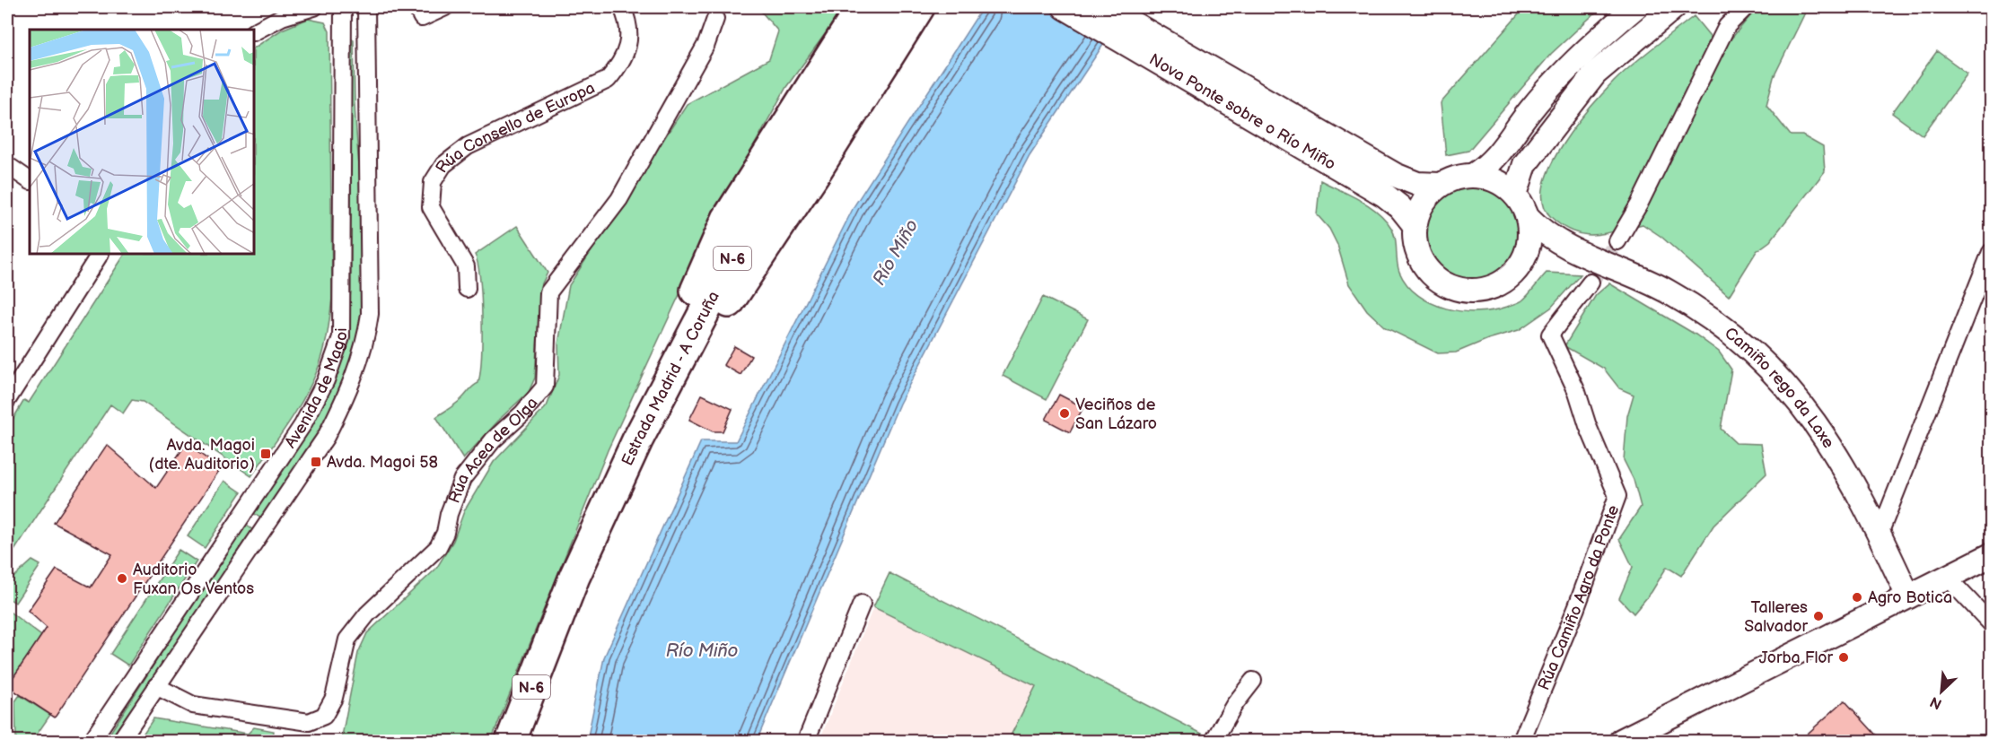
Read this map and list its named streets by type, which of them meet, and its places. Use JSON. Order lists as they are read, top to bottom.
{
  "streets": {
    "highway": ["N-6", "Estrada Madrid - A Coruña"],
    "main road": ["Nova Ponte sobre o Río Miño", "Camiño rego da Laxe"],
    "street": [
      "Rúa Consello de Europa",
      "Avenida de Magoi",
      "Rúa Acea de Olga",
      "Rúa Camiño Agro da Ponte"
    ]
  },
  "crossings": [
    ["Avenida de Magoi", "Rúa Acea de Olga"]
  ],
  "water": ["Río Miño"],
  "places": {
    "other": [
      "Veciños de San Lázaro",
      "Auditorio Fuxan Os Ventos",
      "Agro Botica",
      "Talleres Salvador",
      "Jorba Flor"
    ],
    "transit": ["Avda. Magoi (dte. Auditorio)", "Avda. Magoi 58"]
  },
  "north": "bottom left"
}
